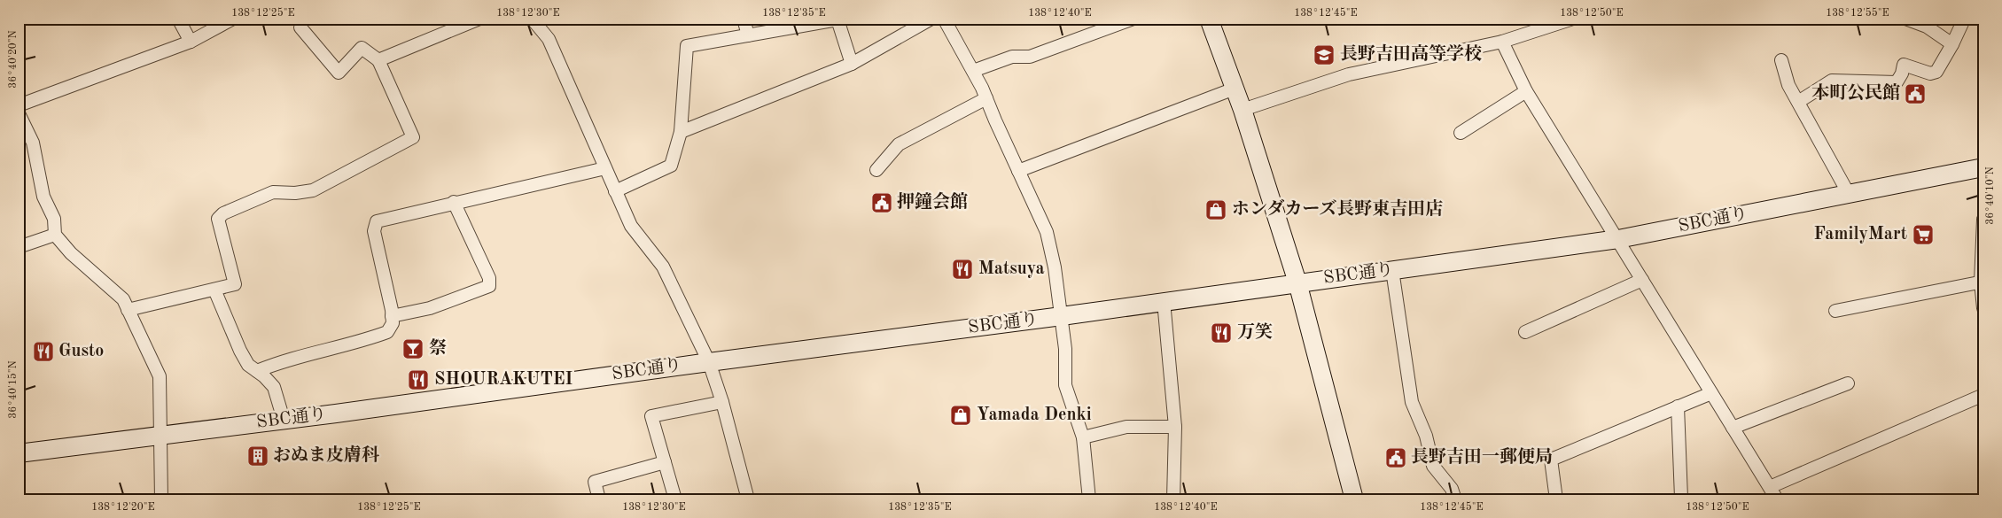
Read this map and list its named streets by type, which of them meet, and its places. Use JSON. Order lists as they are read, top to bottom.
{
  "streets": {
    "street": ["SBC通り"]
  },
  "places": {
    "school or university": ["長野吉田高等学校"],
    "public building": ["本町公民館", "押鐘会館", "長野吉田一郵便局"],
    "shop": ["ホンダカーズ長野東吉田店", "Yamada Denki"],
    "supermarket": ["FamilyMart"],
    "restaurant": [
      "Matsuya",
      "万笑",
      "Gusto",
      "SHOURAKUTEI"
    ],
    "bar": ["祭"],
    "building": ["おぬま皮膚科"]
  },
  "coordinates": [
    "138°12'25\"E",
    "138°12'30\"E",
    "138°12'35\"E",
    "138°12'40\"E",
    "138°12'45\"E",
    "138°12'50\"E",
    "138°12'55\"E",
    "36°40'20\"N",
    "36°40'10\"N",
    "36°40'15\"N",
    "138°12'20\"E"
  ]
}
